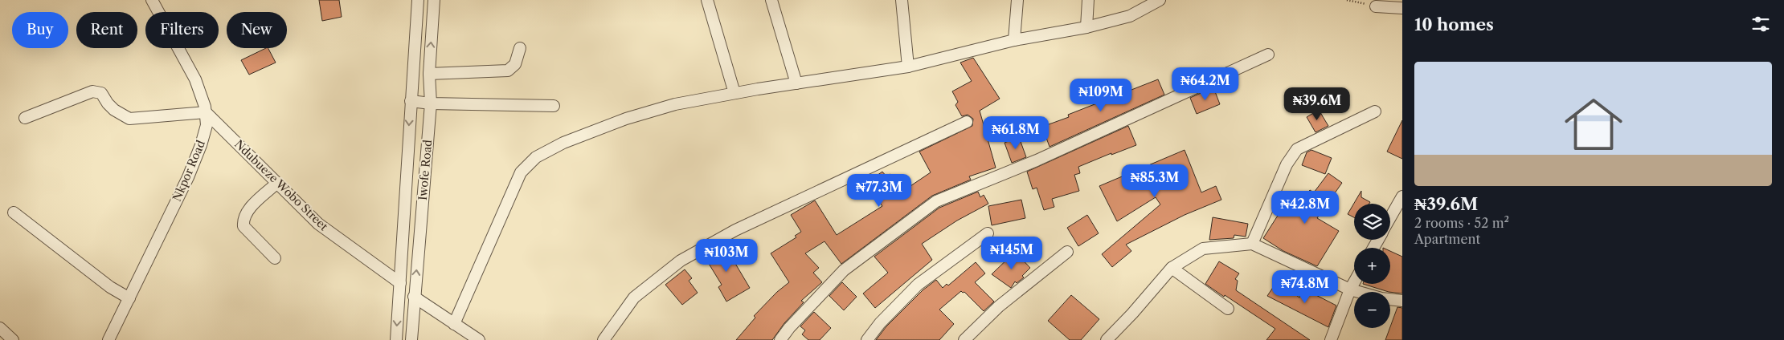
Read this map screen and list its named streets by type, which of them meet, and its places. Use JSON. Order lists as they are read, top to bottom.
{
  "streets": {
    "street": ["Iwofe Road", "Nkpor Road", "Ndubueze Wobo Street"]
  },
  "crossings": [
    ["Iwofe Road", "Ndubueze Wobo Street"],
    ["Nkpor Road", "Ndubueze Wobo Street"]
  ],
  "page": {
    "heading": "10 homes",
    "chip": [
      "Buy",
      "Rent",
      "Filters",
      "New"
    ],
    "list": [
      {
        "name": "₦39.6M",
        "note": "2 rooms · 52 m² · Apartment"
      }
    ],
    "price": [
      "₦64.2M",
      "₦109M",
      "₦39.6M",
      "₦61.8M",
      "₦85.3M",
      "₦77.3M",
      "₦42.8M",
      "₦145M",
      "₦103M",
      "₦74.8M"
    ],
    "map_buttons": ["+", "−"]
  }
}
